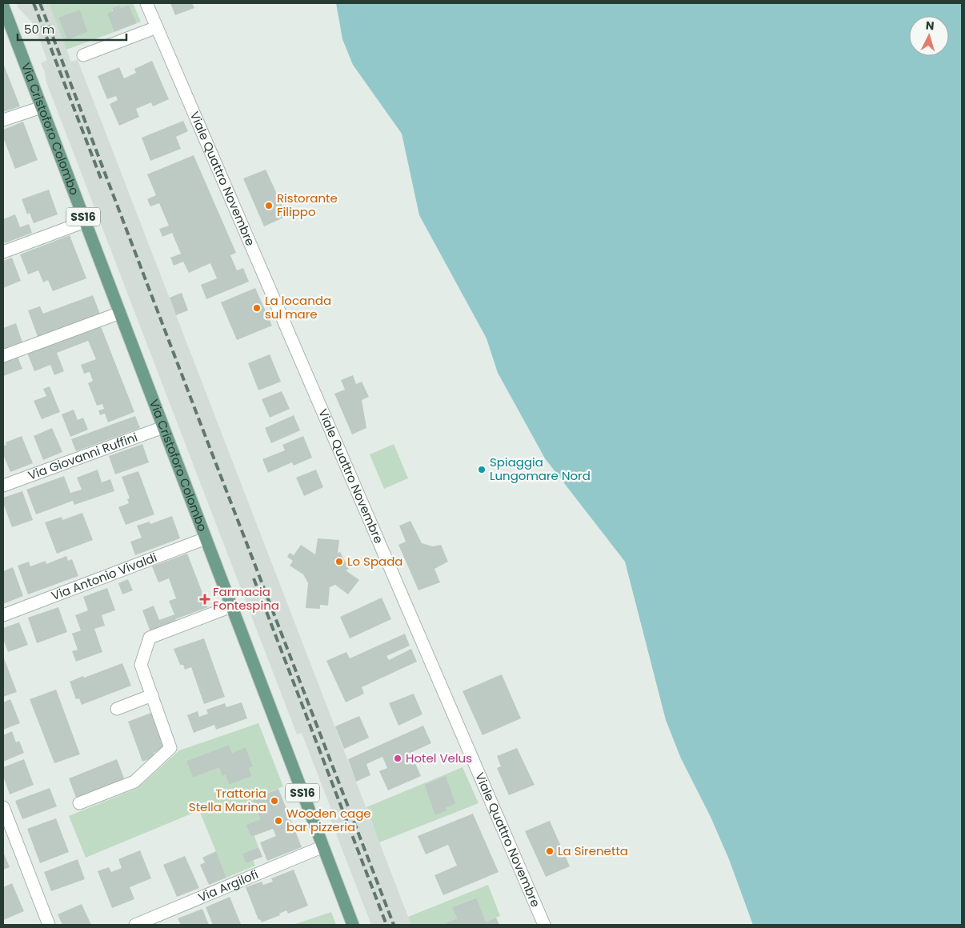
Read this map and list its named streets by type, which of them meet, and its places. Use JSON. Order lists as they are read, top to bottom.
{
  "streets": {
    "main road": ["Via Cristoforo Colombo", "SS16"],
    "street": [
      "Viale Quattro Novembre",
      "Via Giovanni Ruffini",
      "Via Antonio Vivaldi",
      "Via Argilofi"
    ]
  },
  "crossings": [
    ["Via Cristoforo Colombo", "Via Giovanni Ruffini"],
    ["Via Cristoforo Colombo", "Via Antonio Vivaldi"],
    ["Via Cristoforo Colombo", "Via Argilofi"]
  ],
  "places": {
    "other": [
      "Ristorante Filippo",
      "La locanda sul mare",
      "Spiaggia Lungomare Nord",
      "Lo Spada",
      "Hotel Velus",
      "Trattoria Stella Marina",
      "Wooden cage bar pizzeria",
      "La Sirenetta"
    ],
    "health": ["Farmacia Fontespina"]
  },
  "scale_bar": "50 m",
  "north": "top"
}
